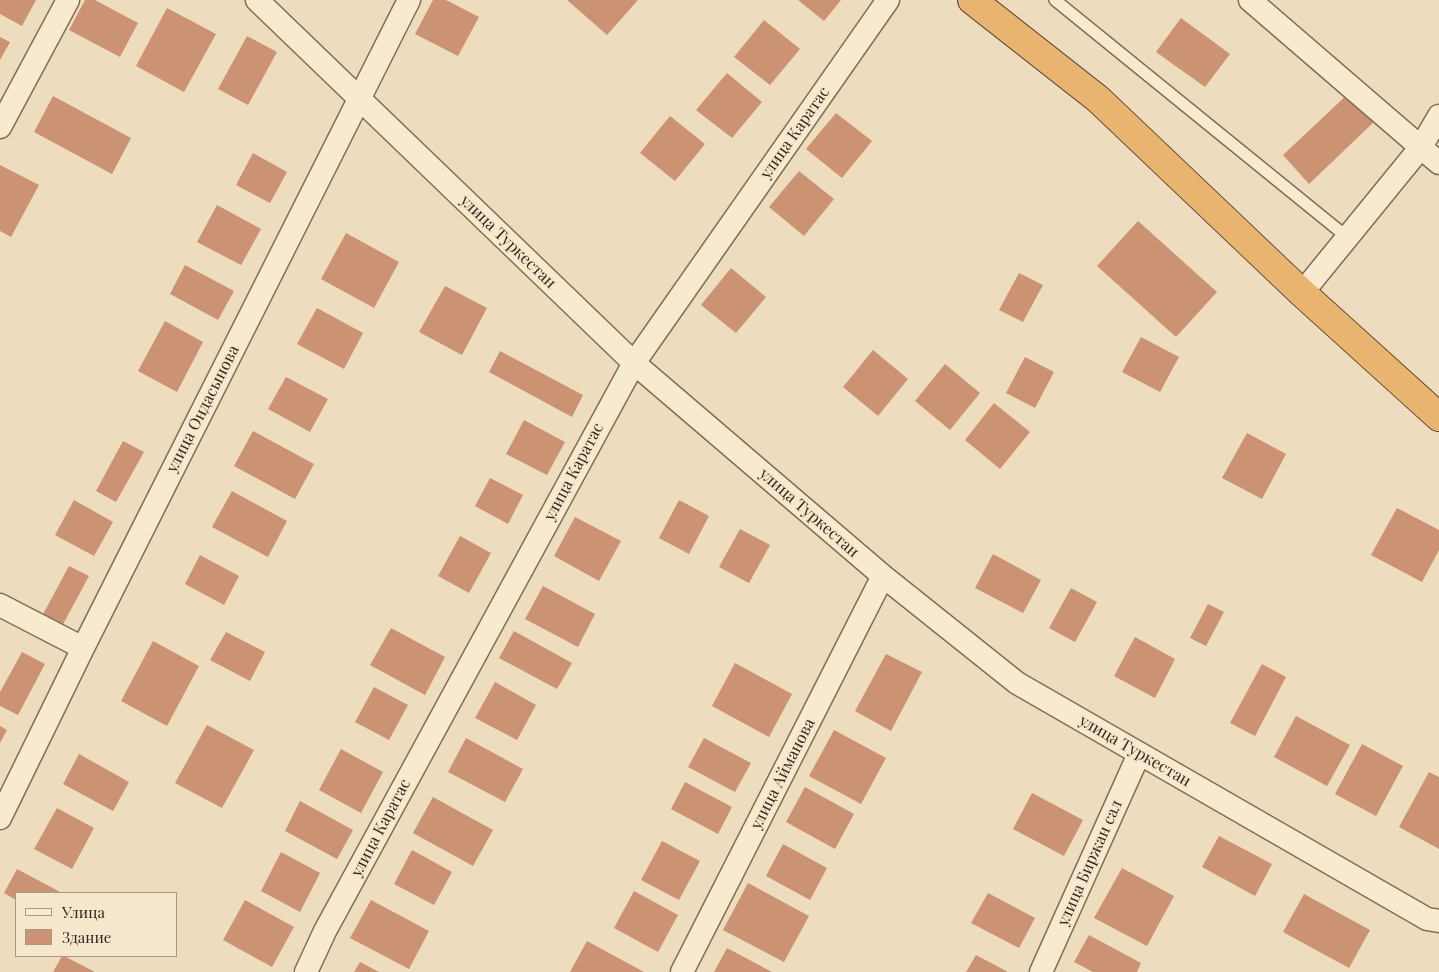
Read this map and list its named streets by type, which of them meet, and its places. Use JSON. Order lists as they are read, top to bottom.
{
  "streets": {
    "street": [
      "улица Каратас",
      "улица Туркестан",
      "улица Ондасынова",
      "улица Айманова",
      "улица Биржан сал"
    ]
  },
  "crossings": [
    ["улица Каратас", "улица Туркестан"],
    ["улица Туркестан", "улица Ондасынова"],
    ["улица Туркестан", "улица Айманова"],
    ["улица Туркестан", "улица Биржан сал"]
  ],
  "legend": ["Улица", "Здание"]
}
